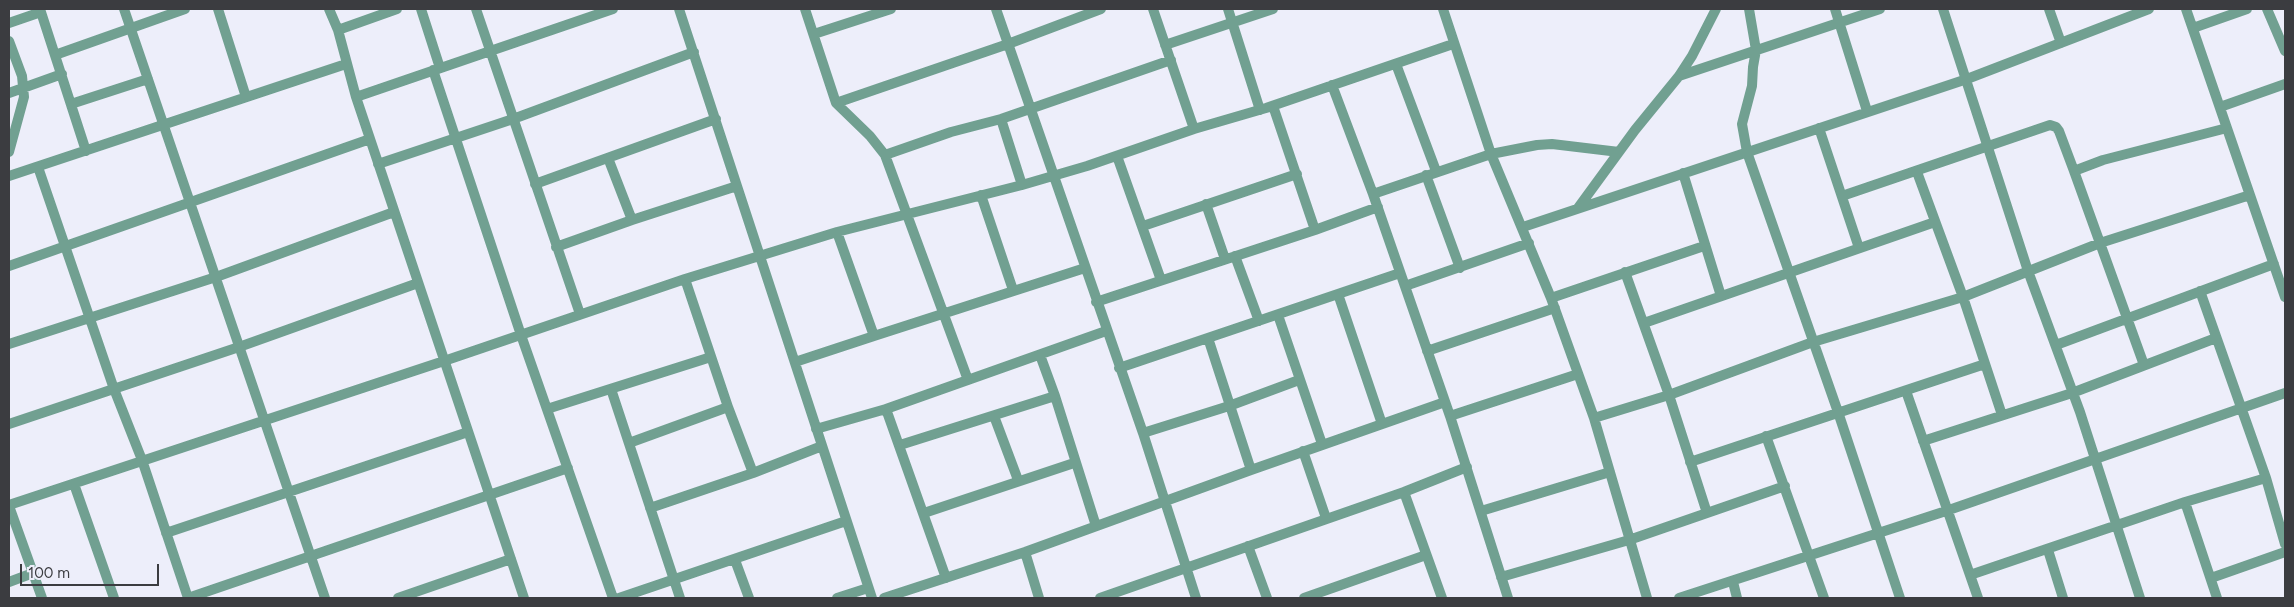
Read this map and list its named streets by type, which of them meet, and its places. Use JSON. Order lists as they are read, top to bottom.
{
  "scale_bar": "100 m"
}
